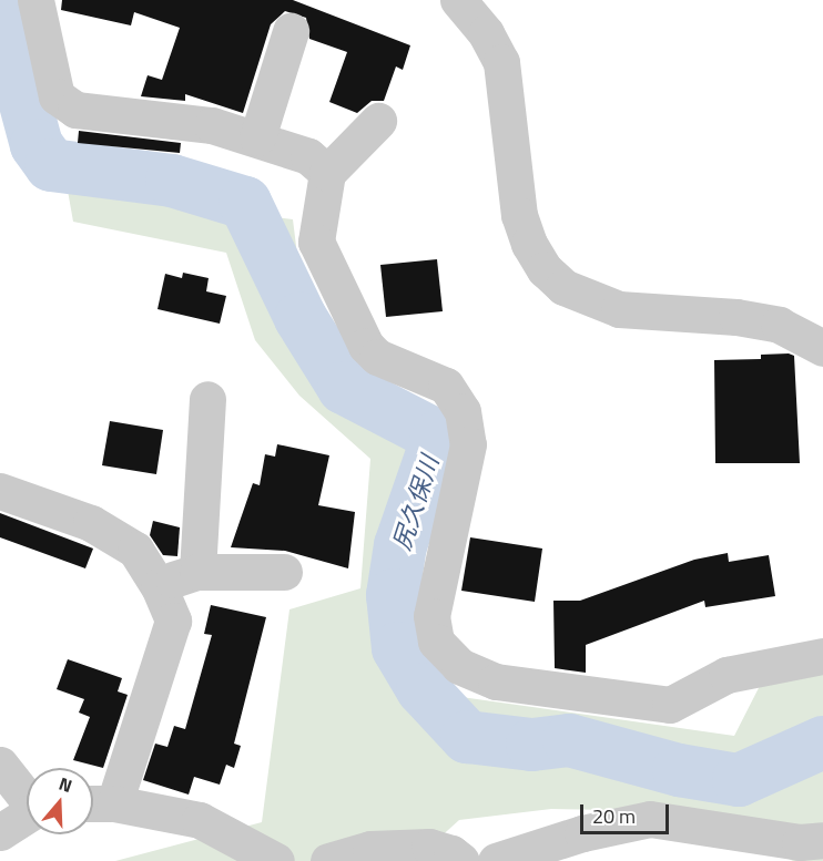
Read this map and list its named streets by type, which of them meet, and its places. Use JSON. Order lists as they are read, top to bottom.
{
  "water": ["尻久保川"],
  "scale_bar": "20 m",
  "north": "top"
}
